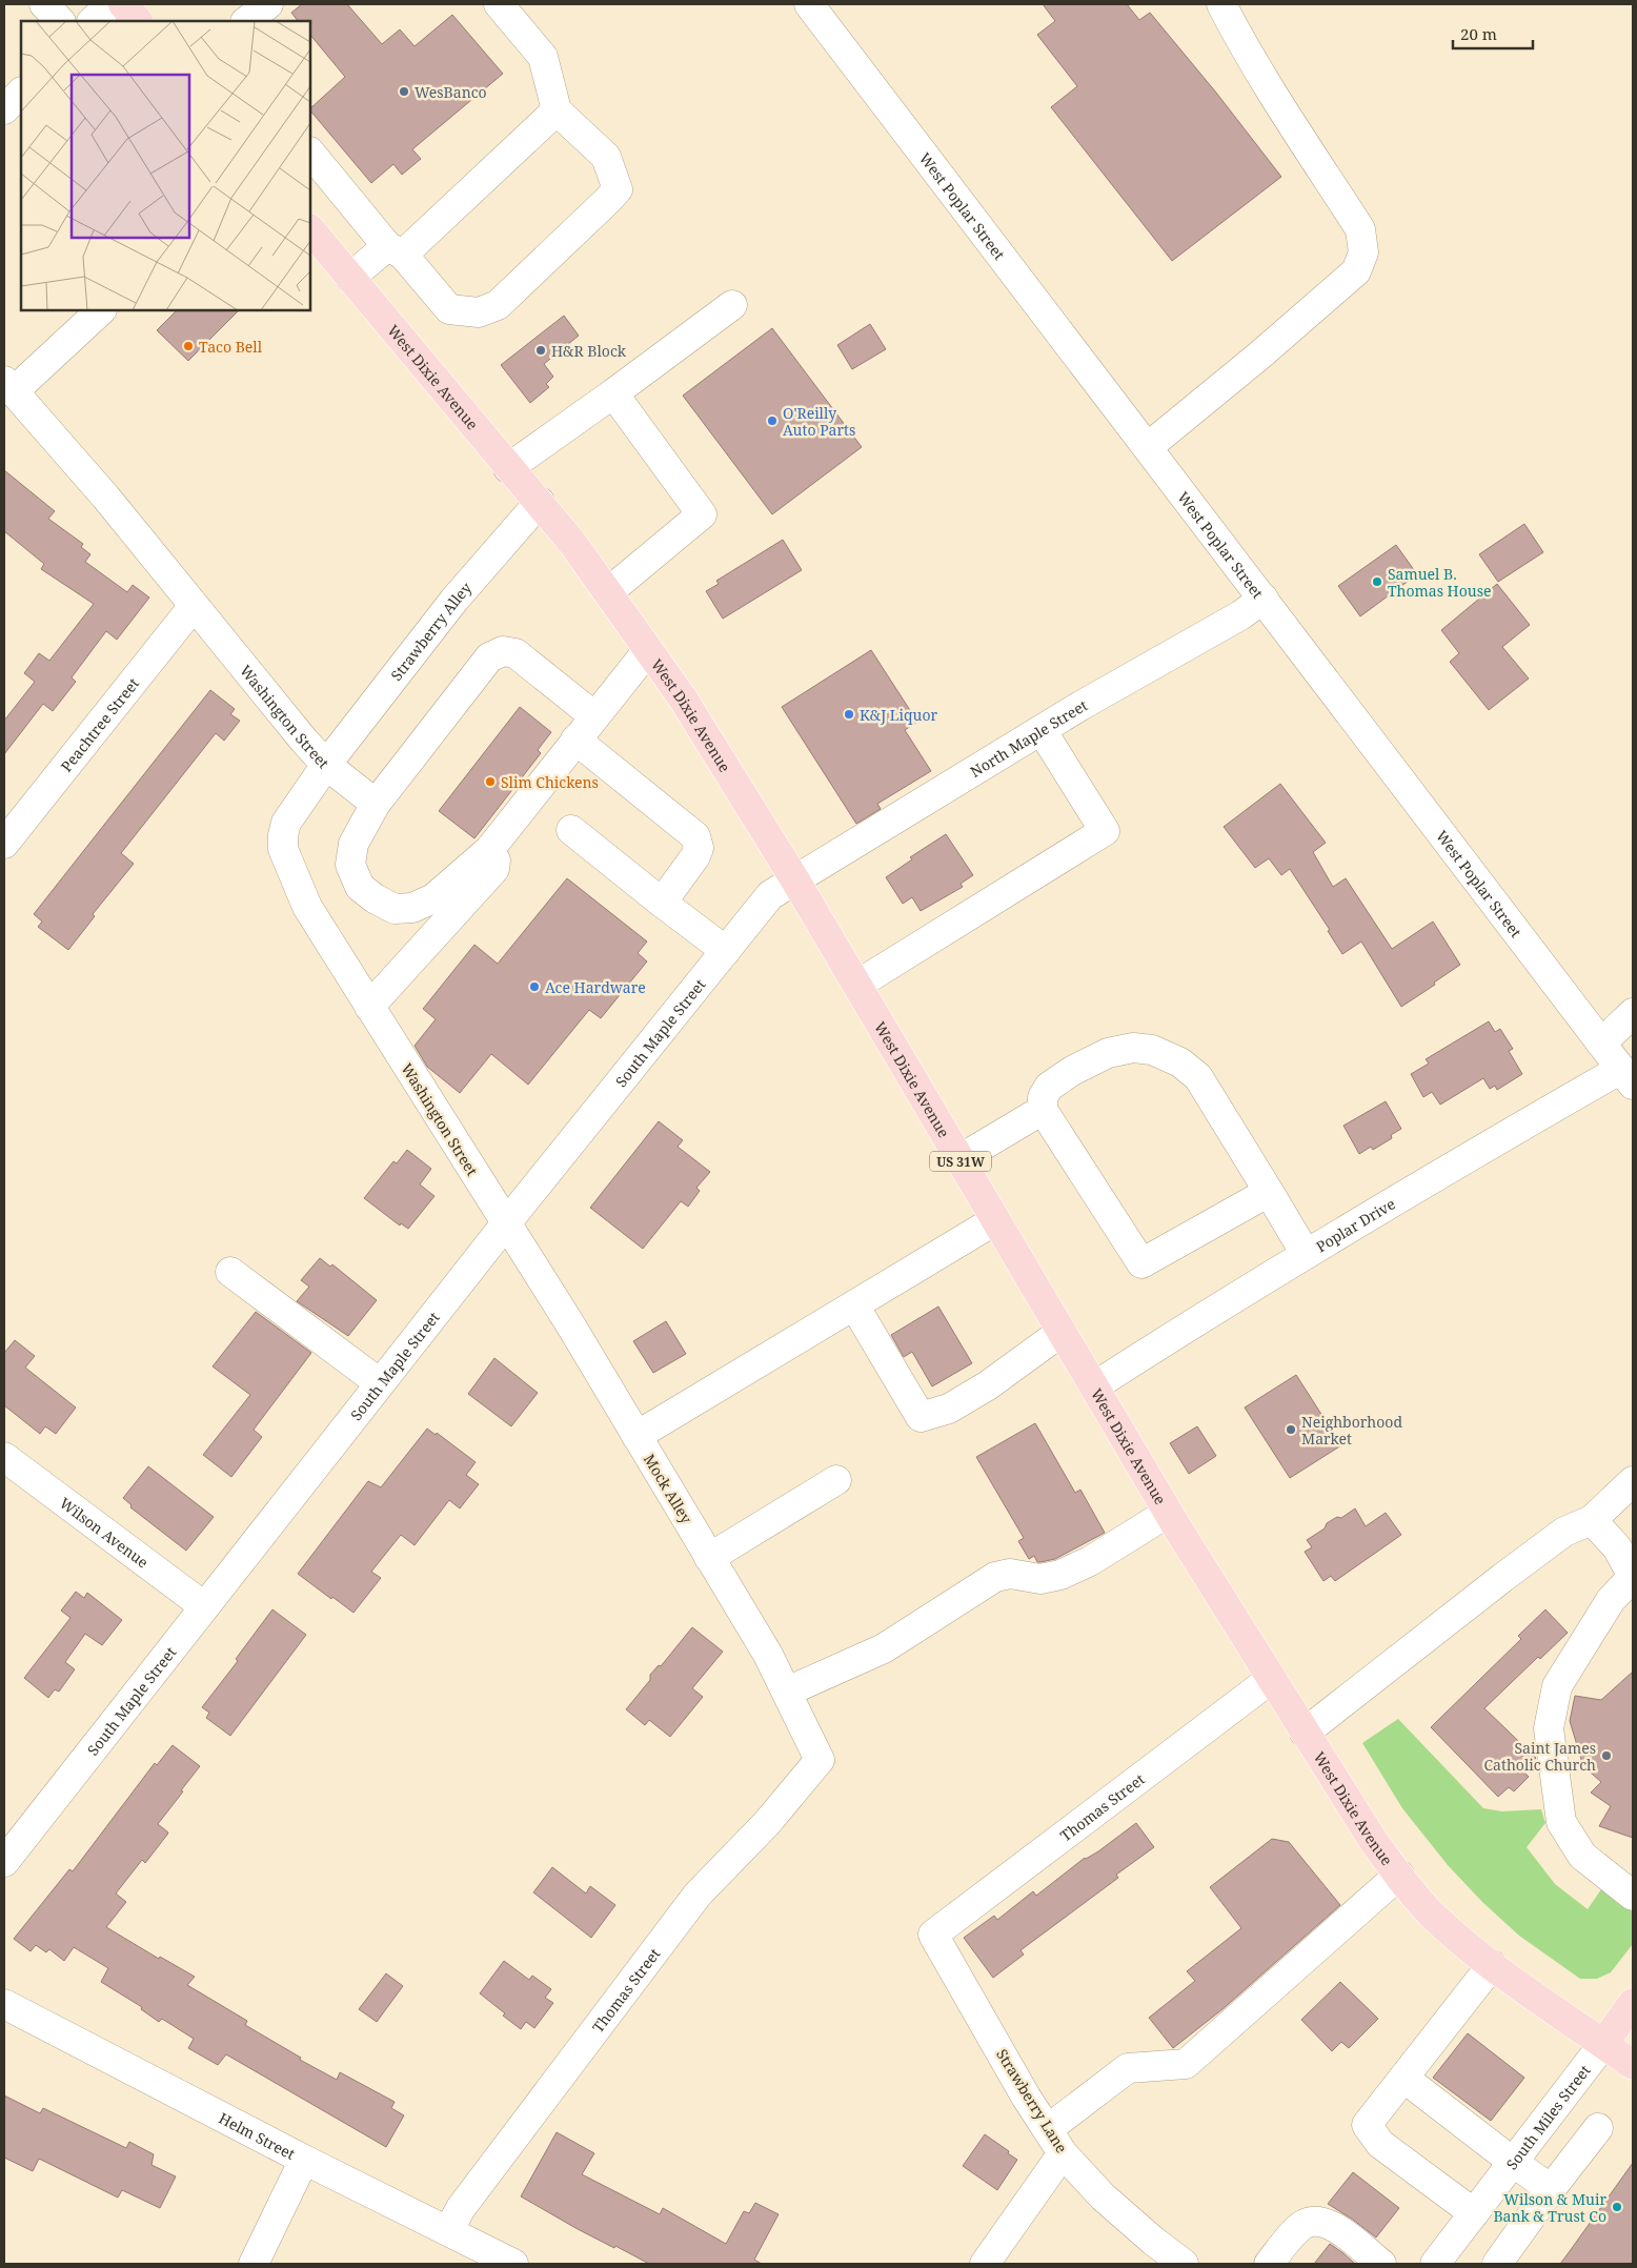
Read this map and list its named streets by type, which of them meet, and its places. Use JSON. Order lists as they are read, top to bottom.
{
  "streets": {
    "main road": ["West Dixie Avenue", "US 31W"],
    "street": [
      "West Poplar Street",
      "Strawberry Alley",
      "Washington Street",
      "Peachtree Street",
      "North Maple Street",
      "South Maple Street",
      "Poplar Drive",
      "Mock Alley",
      "Wilson Avenue",
      "Thomas Street",
      "Strawberry Lane",
      "South Miles Street",
      "Helm Street"
    ]
  },
  "crossings": [
    ["West Poplar Street", "North Maple Street"],
    ["West Poplar Street", "Poplar Drive"],
    ["West Dixie Avenue", "Strawberry Alley"],
    ["West Dixie Avenue", "North Maple Street"],
    ["West Dixie Avenue", "South Maple Street"],
    ["West Dixie Avenue", "Poplar Drive"],
    ["West Dixie Avenue", "Thomas Street"],
    ["West Dixie Avenue", "South Miles Street"],
    ["Strawberry Alley", "Washington Street"],
    ["Washington Street", "Peachtree Street"],
    ["Washington Street", "South Maple Street"],
    ["Washington Street", "Mock Alley"],
    ["North Maple Street", "South Maple Street"],
    ["South Maple Street", "Mock Alley"],
    ["South Maple Street", "Wilson Avenue"],
    ["Mock Alley", "Thomas Street"],
    ["Thomas Street", "Strawberry Lane"],
    ["Thomas Street", "Helm Street"]
  ],
  "places": [
    "WesBanco",
    "Taco Bell",
    "H&R Block",
    "O'Reilly Auto Parts",
    "Samuel B. Thomas House",
    "K&J Liquor",
    "Slim Chickens",
    "Ace Hardware",
    "Neighborhood Market",
    "Saint James Catholic Church",
    "Wilson & Muir Bank & Trust Co"
  ],
  "scale_bar": "20 m"
}
